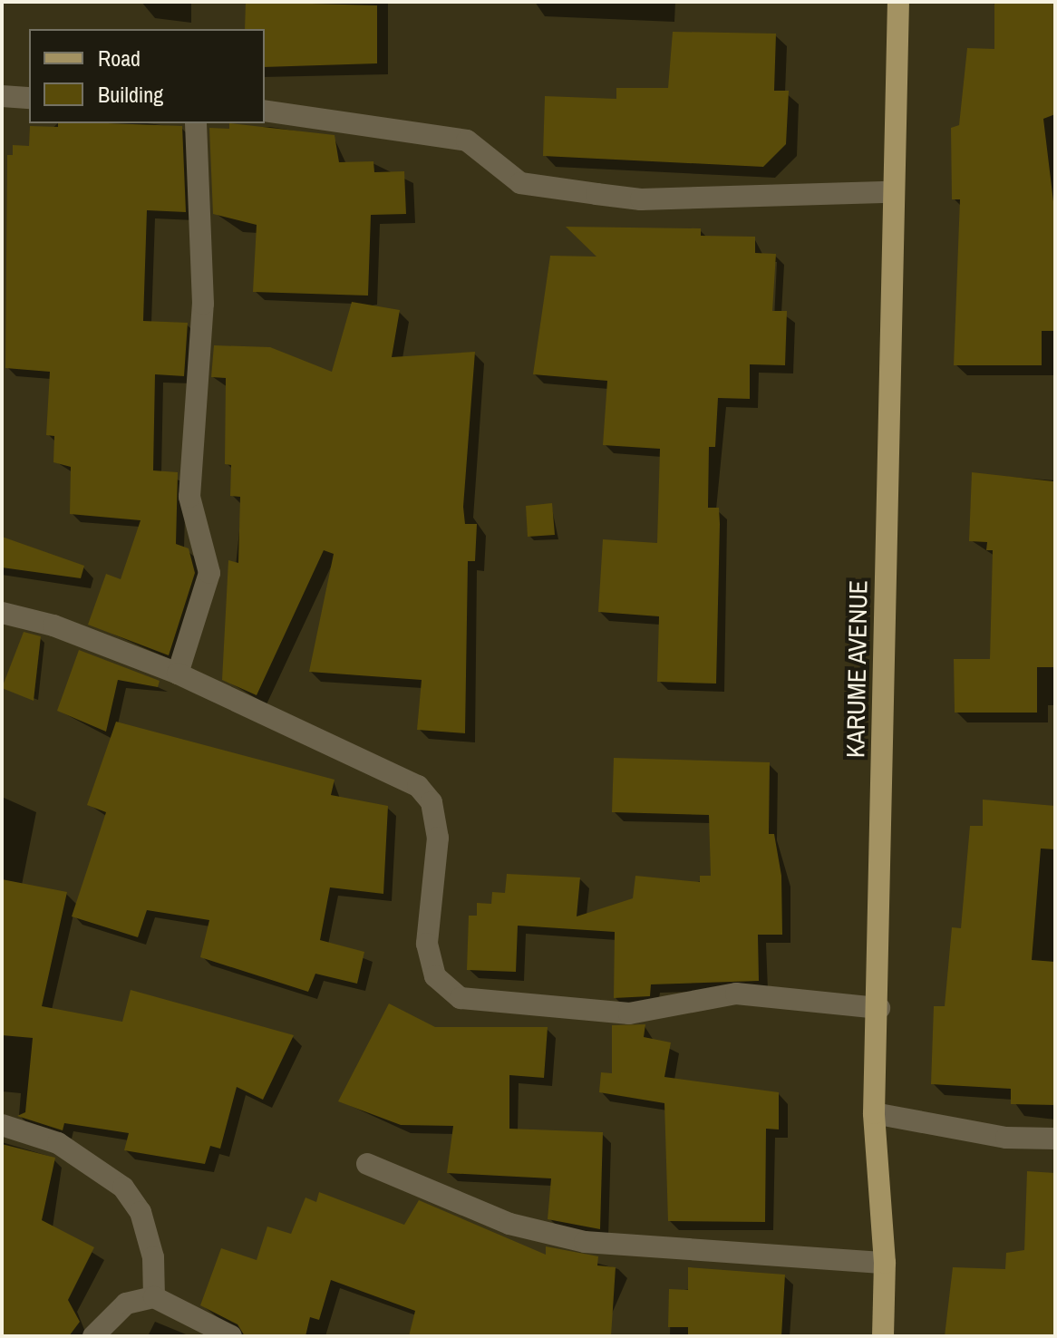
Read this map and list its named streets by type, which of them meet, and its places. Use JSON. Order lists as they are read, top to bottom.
{
  "streets": {
    "main road": ["KARUME AVENUE"]
  },
  "legend": ["Road", "Building"]
}
